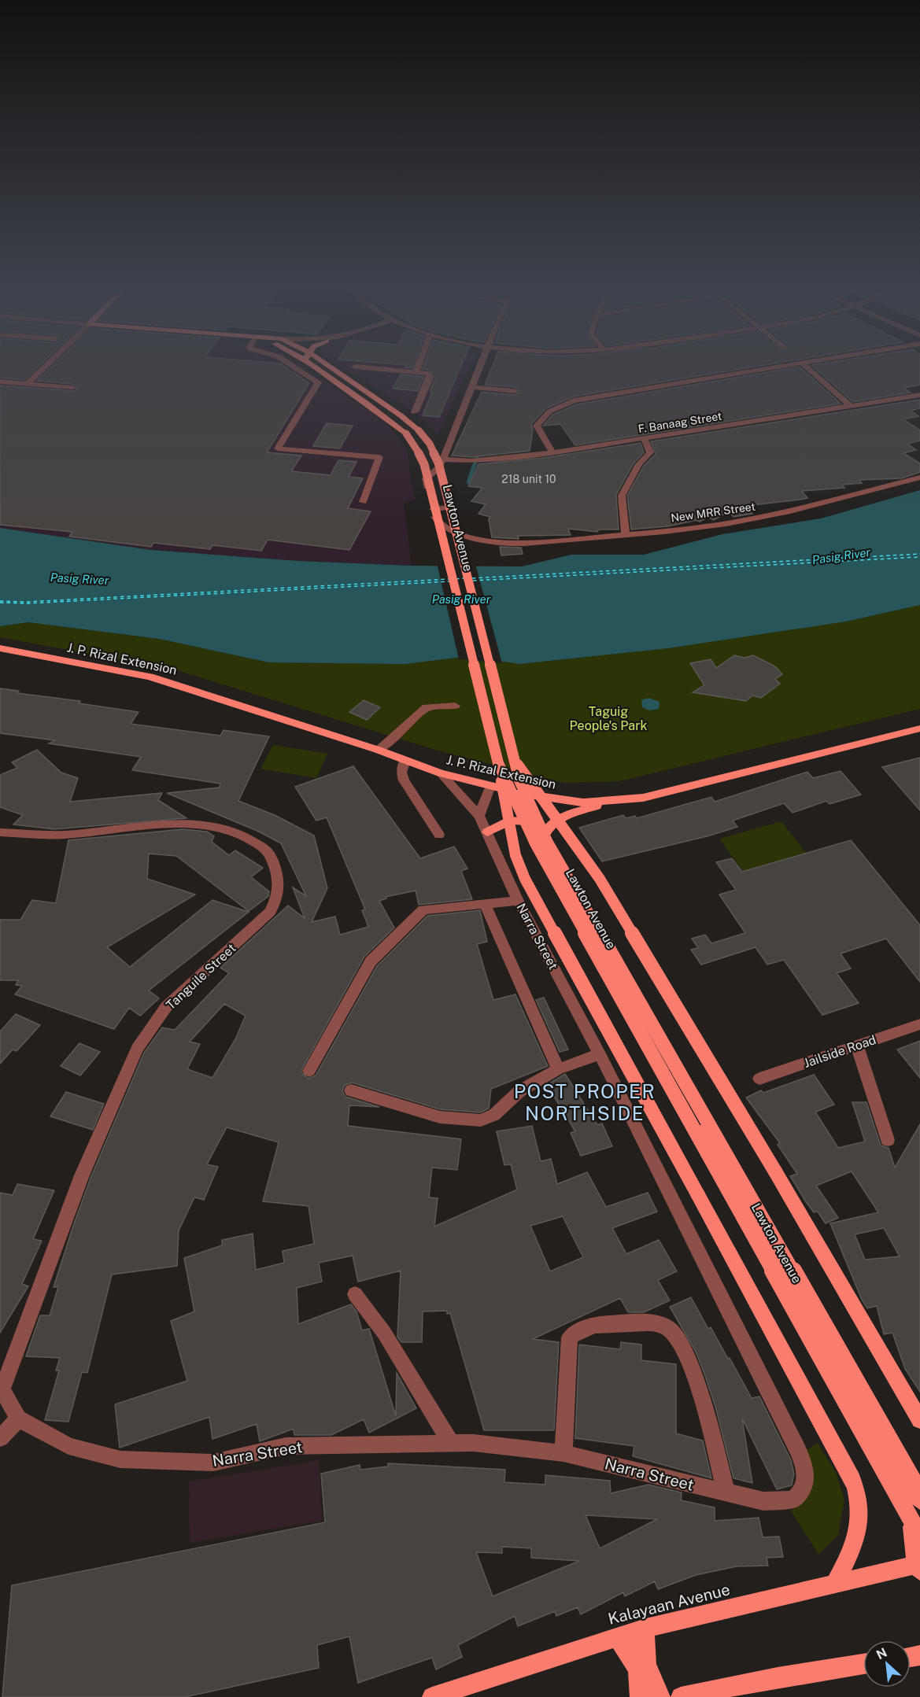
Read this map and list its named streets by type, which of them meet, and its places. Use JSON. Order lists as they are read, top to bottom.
{
  "streets": {
    "main road": ["Lawton Avenue", "J. P. Rizal Extension", "Kalayaan Avenue"],
    "street": [
      "F. Banaag Street",
      "New MRR Street",
      "Narra Street",
      "Tanguile Street",
      "Jailside Road"
    ]
  },
  "crossings": [
    ["Lawton Avenue", "J. P. Rizal Extension"],
    ["Lawton Avenue", "Kalayaan Avenue"],
    ["J. P. Rizal Extension", "Narra Street"]
  ],
  "districts": ["POST PROPER NORTHSIDE"],
  "water": ["Pasig River"],
  "parks": ["Taguig People's Park"],
  "house_numbers": ["218 unit 10"],
  "north": "top left"
}
